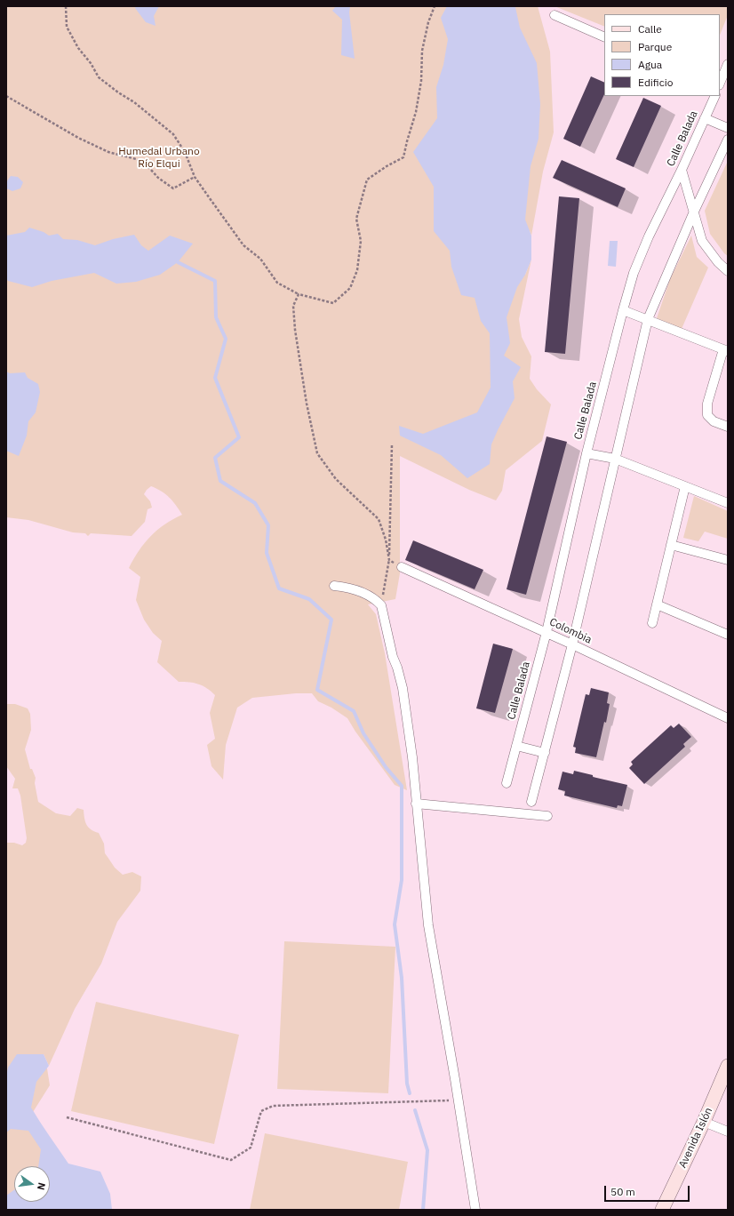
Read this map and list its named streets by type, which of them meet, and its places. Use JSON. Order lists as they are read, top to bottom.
{
  "streets": {
    "main road": ["Avenida Islón"],
    "street": ["Calle Balada", "Colombia"]
  },
  "crossings": [
    ["Calle Balada", "Colombia"]
  ],
  "parks": ["Humedal Urbano Río Elqui"],
  "legend": [
    "Calle",
    "Parque",
    "Agua",
    "Edificio"
  ],
  "scale_bar": "50 m",
  "north": "right"
}
